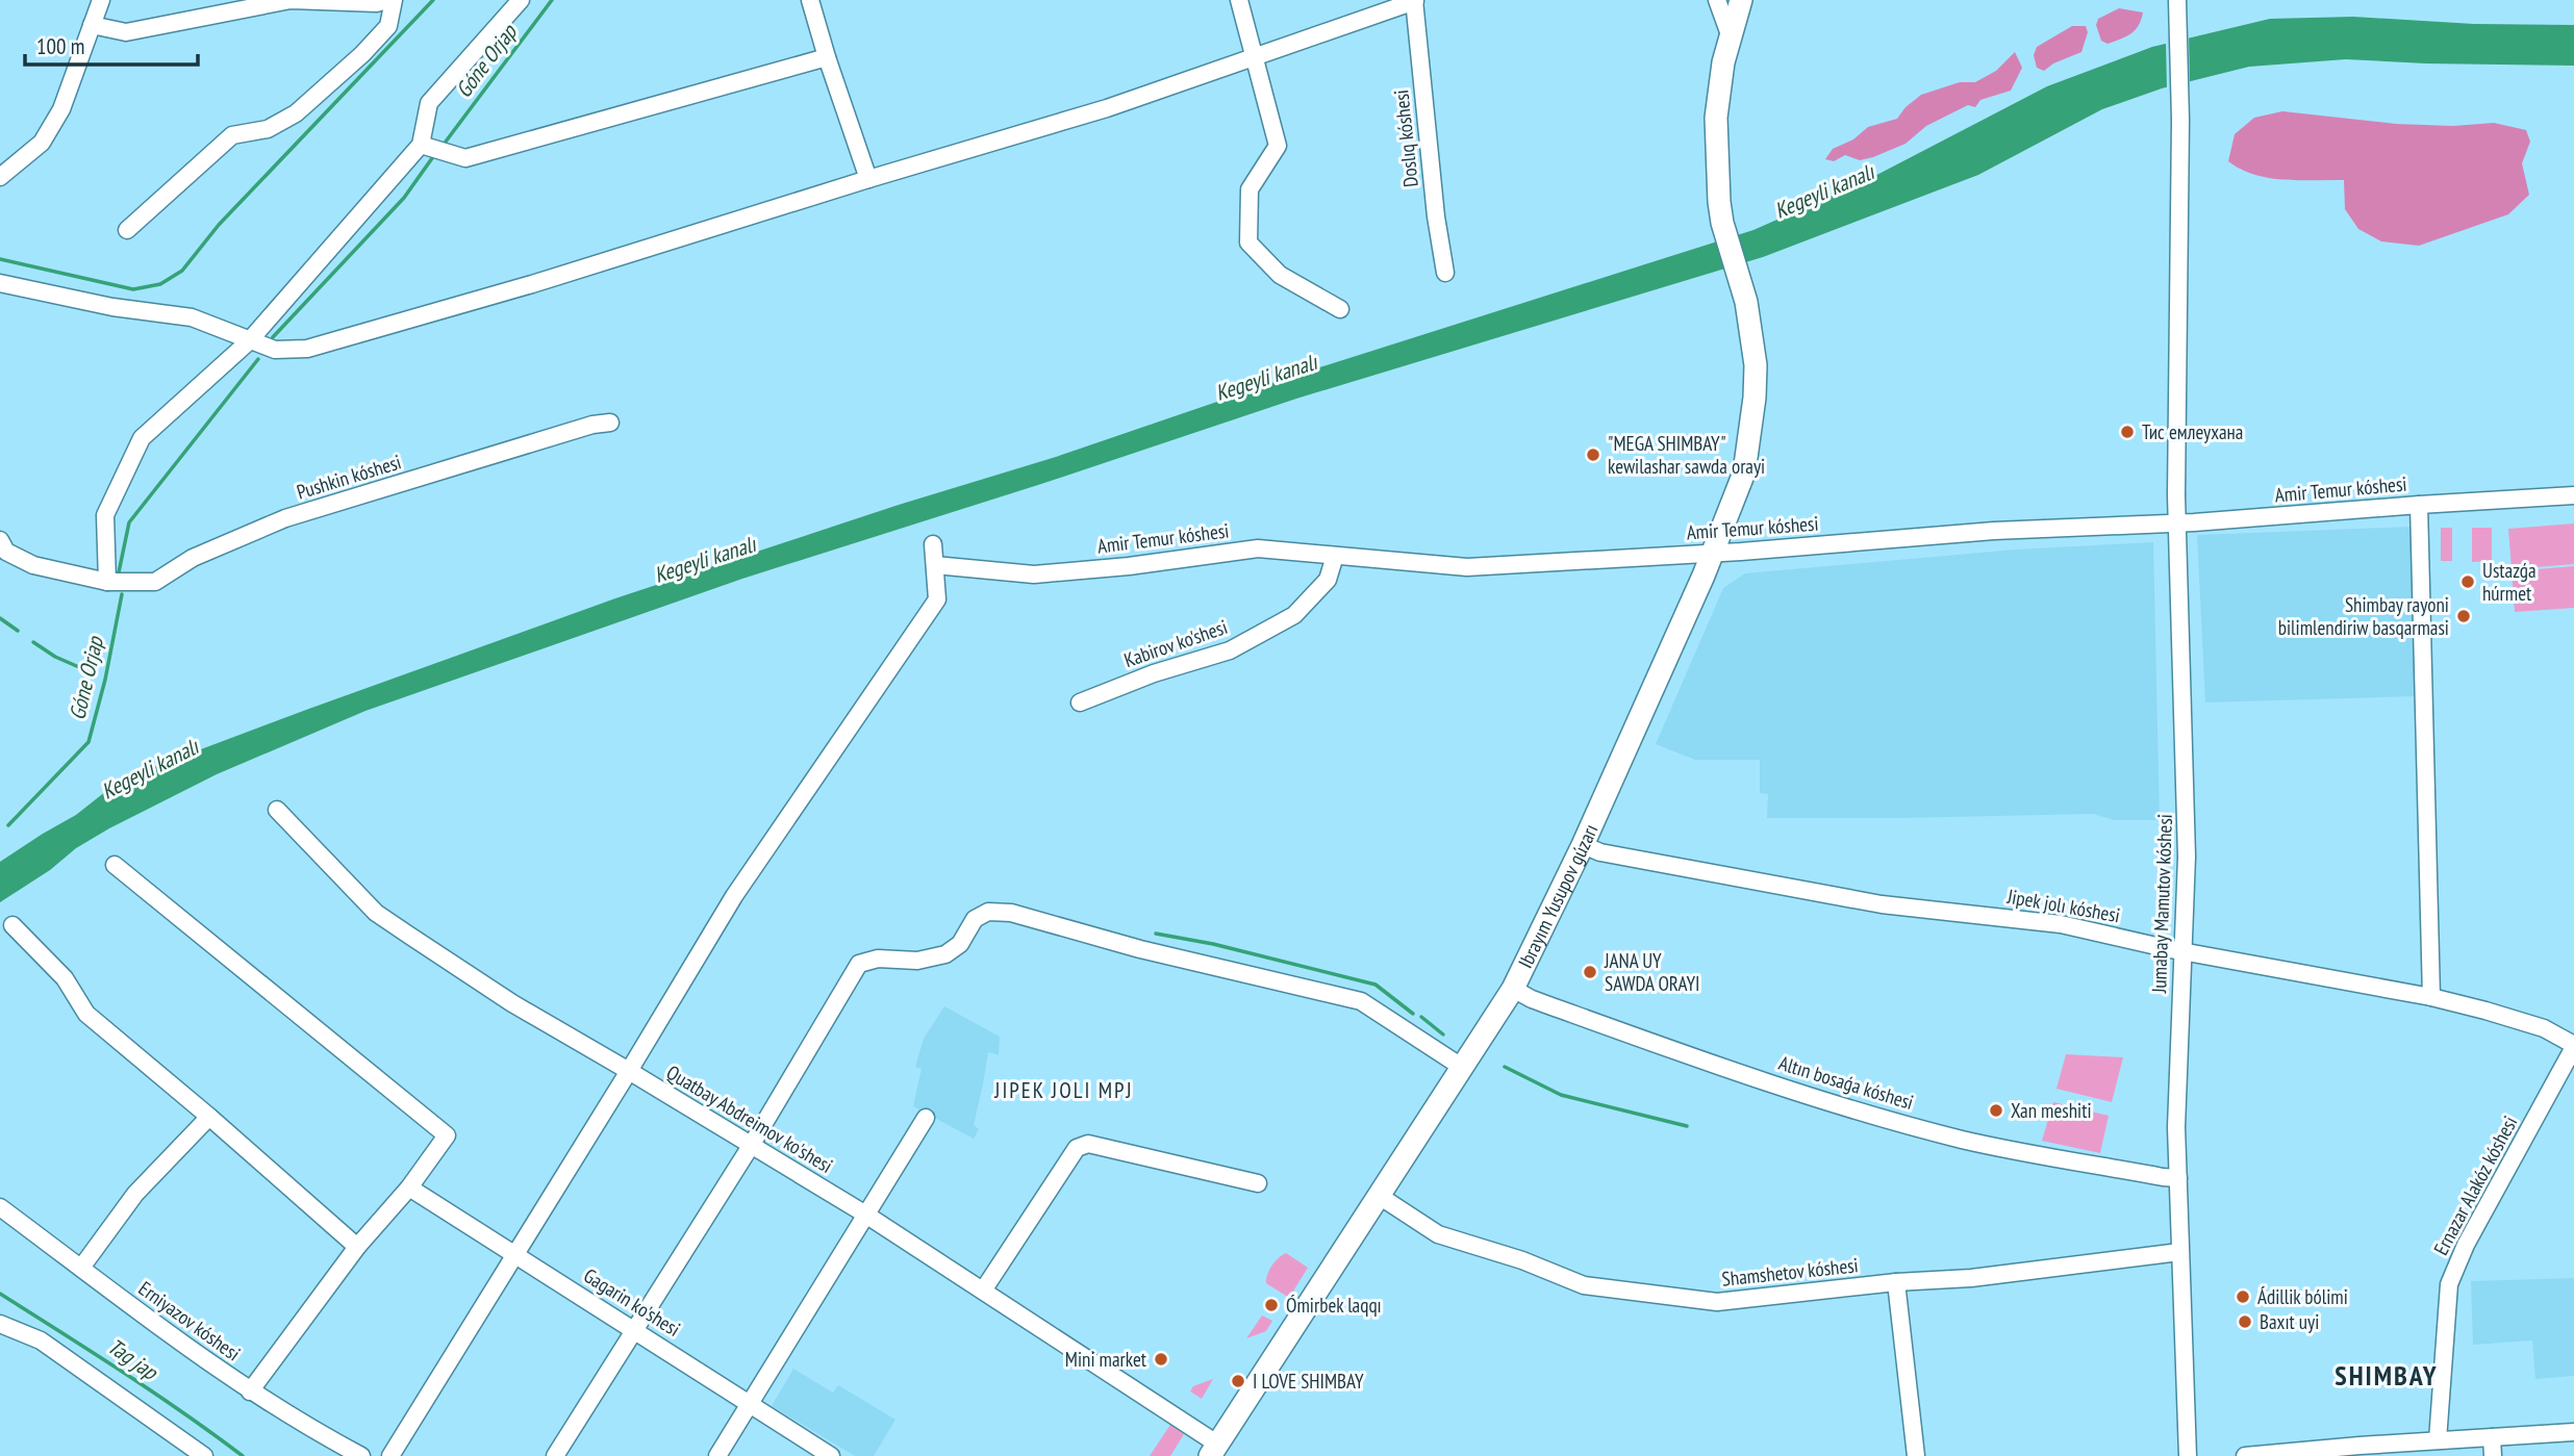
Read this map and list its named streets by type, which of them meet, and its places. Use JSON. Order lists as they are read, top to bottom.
{
  "streets": {
    "main road": ["Ibrayım Yusupov gúzarı"],
    "street": [
      "Doslıq kóshesi",
      "Pushkin kóshesi",
      "Amir Temur kóshesi",
      "Kabirov ko'shesi",
      "Jumabay Mamutov kóshesi",
      "Jipek jolı kóshesi",
      "Altın bosaǵa kóshesi",
      "Quatbay Abdreimov ko'shesi",
      "Ernazar Alakóz kóshesi",
      "Shamshetov kóshesi",
      "Gagarin ko'shesi",
      "Erniyazov kóshesi"
    ]
  },
  "crossings": [
    ["Amir Temur kóshesi", "Kabirov ko'shesi"],
    ["Amir Temur kóshesi", "Ibrayım Yusupov gúzarı"],
    ["Amir Temur kóshesi", "Jumabay Mamutov kóshesi"],
    ["Ibrayım Yusupov gúzarı", "Jipek jolı kóshesi"],
    ["Ibrayım Yusupov gúzarı", "Altın bosaǵa kóshesi"],
    ["Ibrayım Yusupov gúzarı", "Quatbay Abdreimov ko'shesi"],
    ["Ibrayım Yusupov gúzarı", "Shamshetov kóshesi"],
    ["Jumabay Mamutov kóshesi", "Jipek jolı kóshesi"],
    ["Jumabay Mamutov kóshesi", "Altın bosaǵa kóshesi"],
    ["Jumabay Mamutov kóshesi", "Shamshetov kóshesi"],
    ["Jipek jolı kóshesi", "Ernazar Alakóz kóshesi"]
  ],
  "districts": ["JIPEK JOLI MPJ", "SHIMBAY"],
  "water": ["Góne Orjap", "Kegeyli kanalı", "Tag jap"],
  "places": [
    "Тис емлеухана",
    "\"MEGA SHIMBAY\" kewilashar sawda orayi",
    "Ustazǵa húrmet",
    "Shimbay rayoni bilimlendiriw basqarmasi",
    "JANA UY SAWDA ORAYI",
    "Xan meshiti",
    "Ádillik bólimi",
    "Ómirbek laqqı",
    "Baxıt uyi",
    "Mini market",
    "I LOVE SHIMBAY"
  ],
  "scale_bar": "100 m"
}
